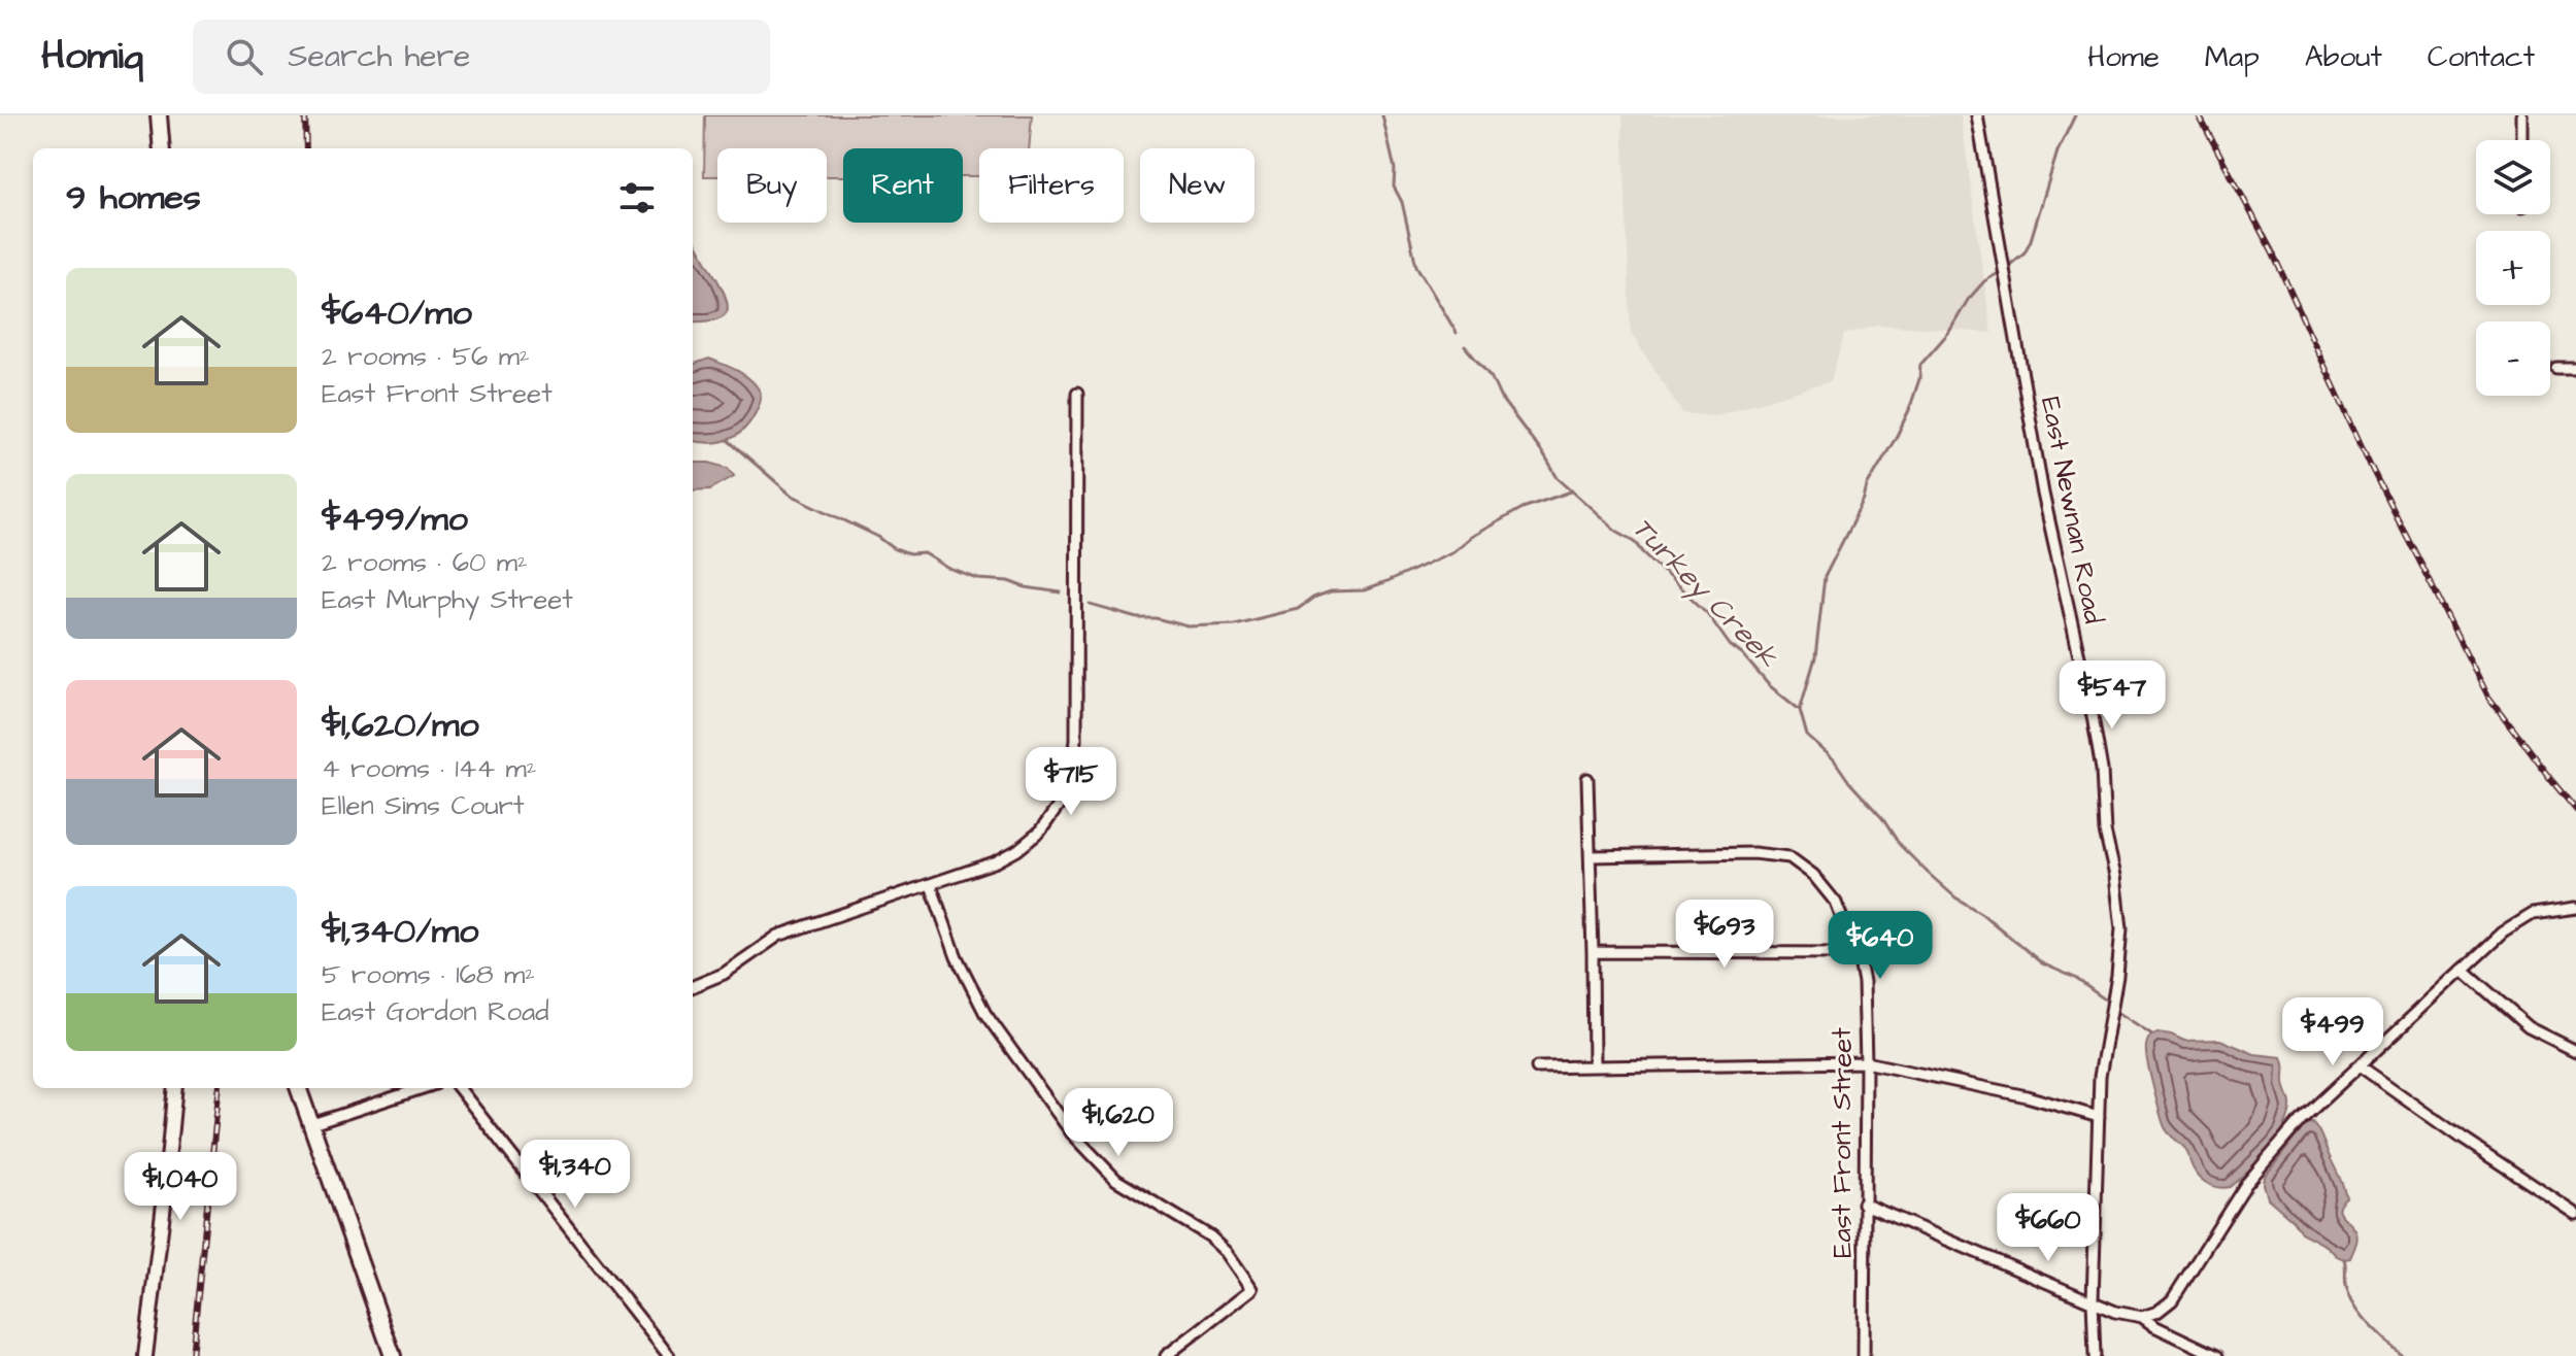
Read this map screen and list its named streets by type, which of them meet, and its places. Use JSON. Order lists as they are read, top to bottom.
{
  "streets": {
    "street": ["East Newnan Road", "East Front Street"]
  },
  "water": ["Turkey Creek"],
  "page": {
    "header": "Homiq",
    "search": "Search here",
    "nav": [
      "Home",
      "Map",
      "About",
      "Contact"
    ],
    "map_buttons": ["+", "−"],
    "chip": [
      "Buy",
      "Rent",
      "Filters",
      "New"
    ],
    "heading": "9 homes",
    "list": [
      {
        "name": "$640/mo",
        "note": "2 rooms · 56 m² · East Front Street"
      },
      {
        "name": "$499/mo",
        "note": "2 rooms · 60 m² · East Murphy Street"
      },
      {
        "name": "$1,620/mo",
        "note": "4 rooms · 144 m² · Ellen Sims Court"
      },
      {
        "name": "$1,340/mo",
        "note": "5 rooms · 168 m² · East Gordon Road"
      }
    ],
    "price": [
      "$547",
      "$715",
      "$693",
      "$640",
      "$499",
      "$1,620",
      "$1,340",
      "$1,040",
      "$660"
    ]
  }
}
